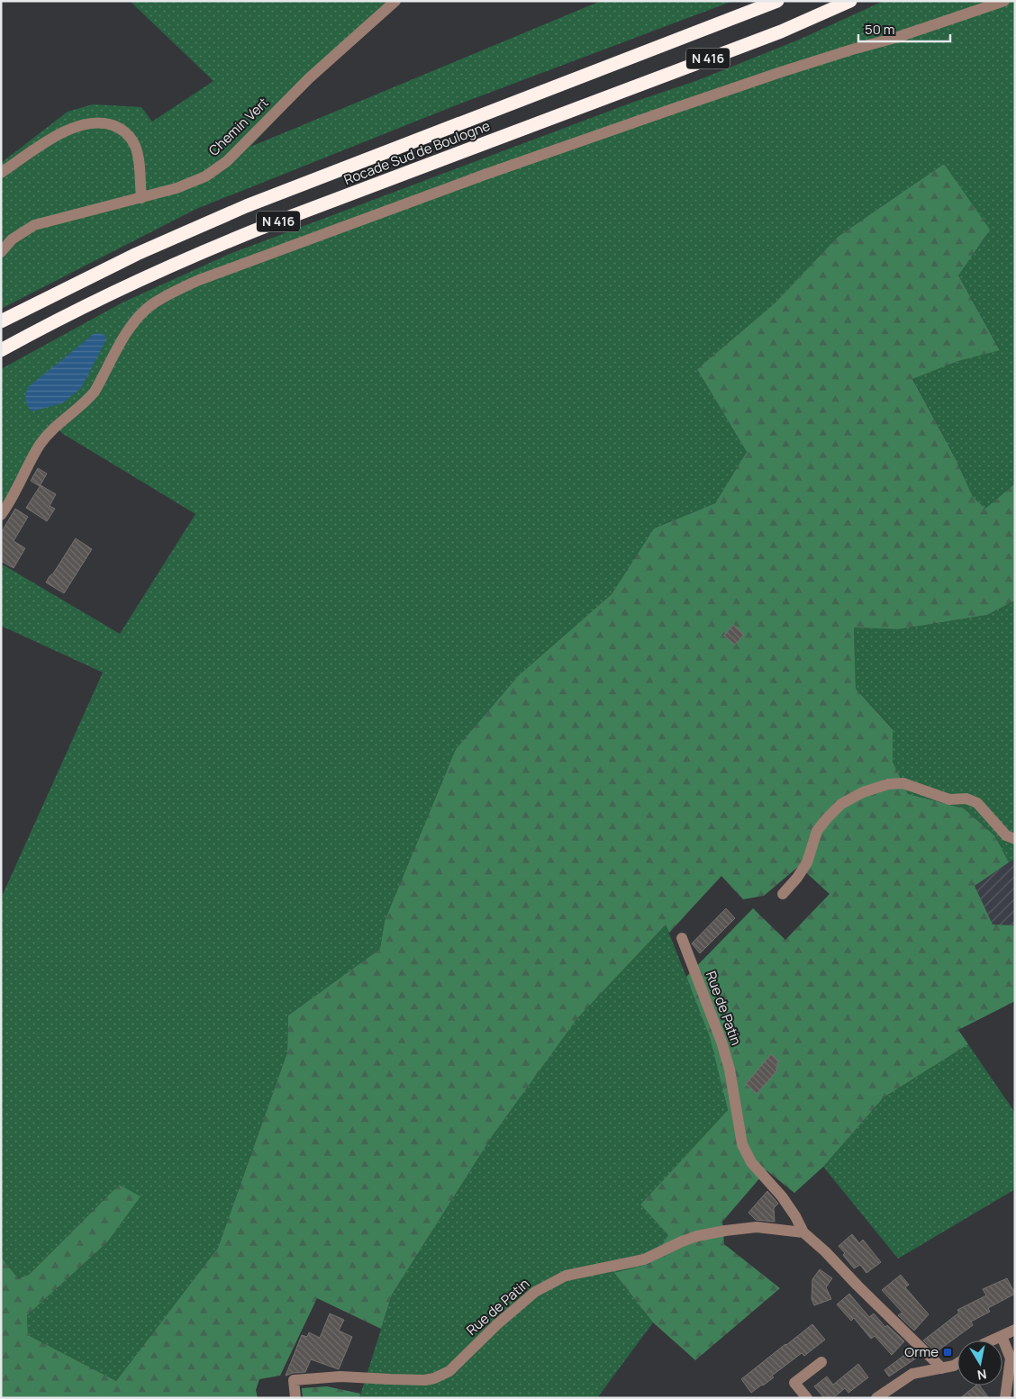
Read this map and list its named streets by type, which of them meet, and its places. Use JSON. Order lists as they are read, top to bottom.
{
  "streets": {
    "highway": ["N 416", "Rocade Sud de Boulogne"],
    "street": ["Chemin Vert", "Rue de Patin"]
  },
  "places": {
    "transit": ["Orme"]
  },
  "scale_bar": "50 m",
  "north": "bottom"
}
